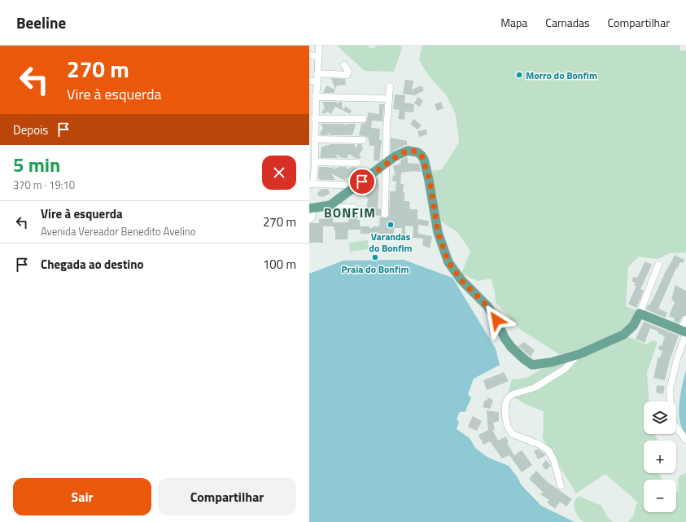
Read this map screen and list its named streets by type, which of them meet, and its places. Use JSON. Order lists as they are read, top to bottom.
{
  "districts": ["BONFIM"],
  "places": ["Morro do Bonfim", "Varandas do Bonfim", "Praia do Bonfim"],
  "page": {
    "header": "Beeline",
    "nav": ["Mapa", "Camadas", "Compartilhar"],
    "turn": ["270 m", "Vire à esquerda"],
    "then": "Depois",
    "heading": ["5 min", "370 m · 19:10"],
    "list": [
      {
        "name": "Vire à esquerda",
        "note": "Avenida Vereador Benedito Avelino",
        "value": "270 m"
      },
      {
        "name": "Chegada ao destino",
        "value": "100 m"
      }
    ],
    "map_buttons": ["+", "−"],
    "buttons": ["Sair", "Compartilhar"]
  }
}
